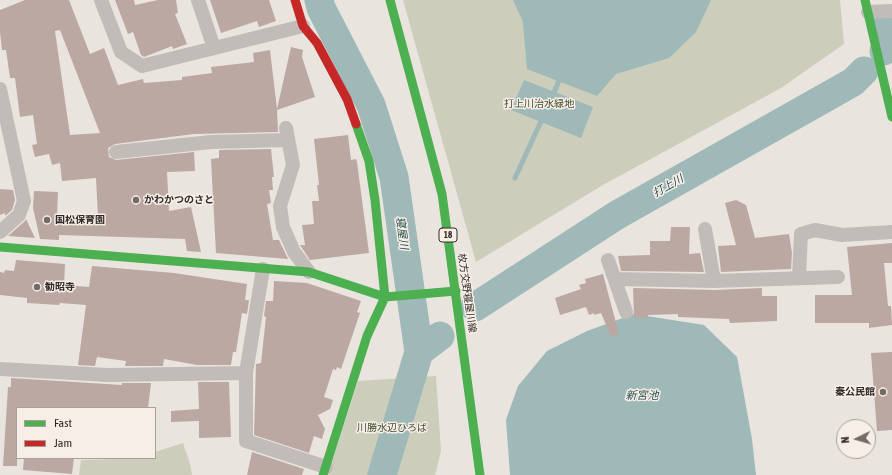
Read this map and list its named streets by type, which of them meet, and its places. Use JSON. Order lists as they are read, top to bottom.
{
  "streets": {
    "street": ["18", "枚方交野寝屋川線"]
  },
  "water": ["打上川", "寝屋川", "新宮池"],
  "parks": ["打上川治水緑地", "川勝水辺ひろば"],
  "places": [
    "かわかつのさと",
    "国松保育園",
    "勧昭寺",
    "秦公民館"
  ],
  "legend": ["Fast", "Jam"],
  "north": "left"
}
